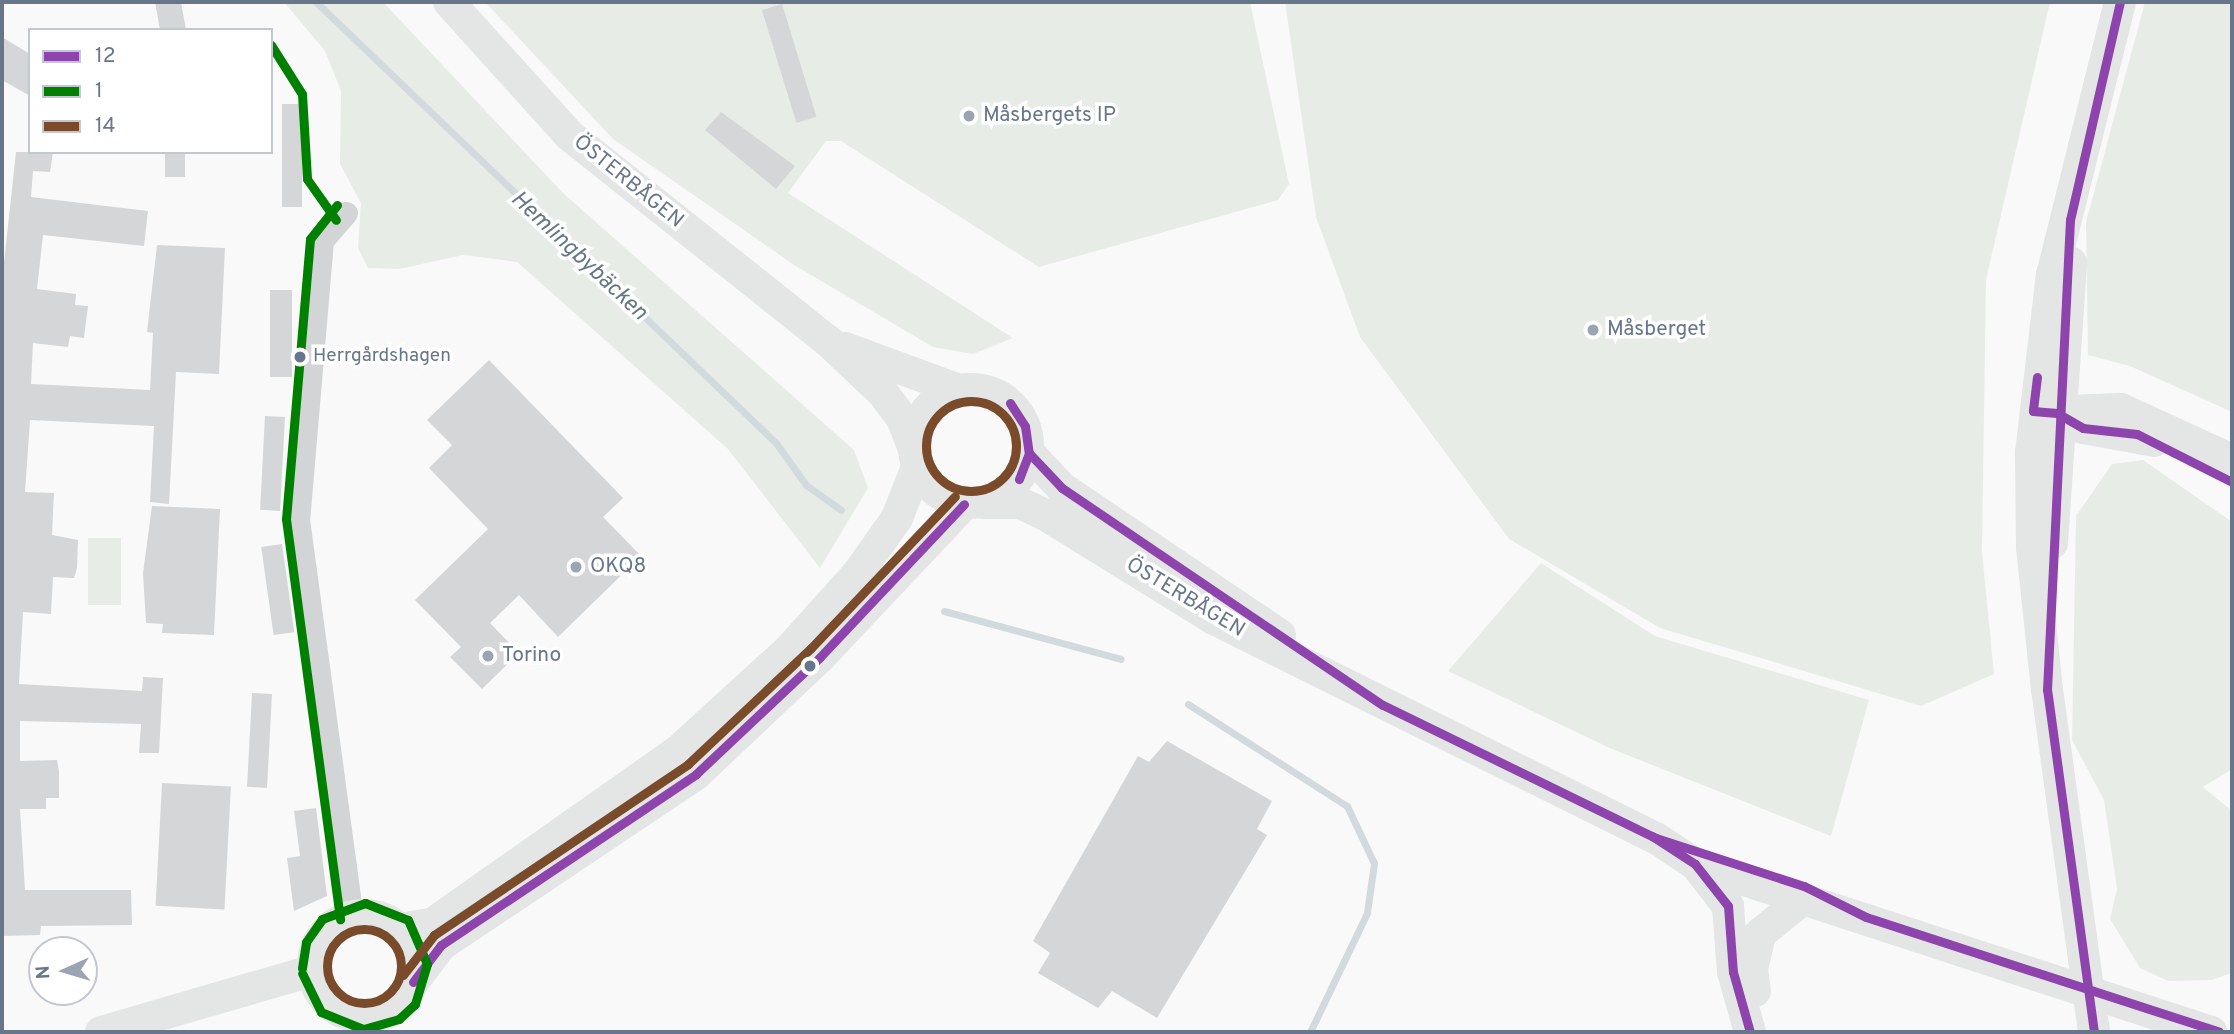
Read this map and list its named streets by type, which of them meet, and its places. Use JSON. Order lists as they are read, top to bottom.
{
  "streets": {
    "main road": ["ÖSTERBÅGEN"]
  },
  "water": ["Hemlingbybäcken"],
  "places": [
    "Måsbergets IP",
    "Måsberget",
    "Herrgårdshagen",
    "OKQ8",
    "Torino"
  ],
  "lines": ["transit line 12", "transit line 1", "transit line 14"],
  "legend": ["12", "1", "14"],
  "north": "left"
}
